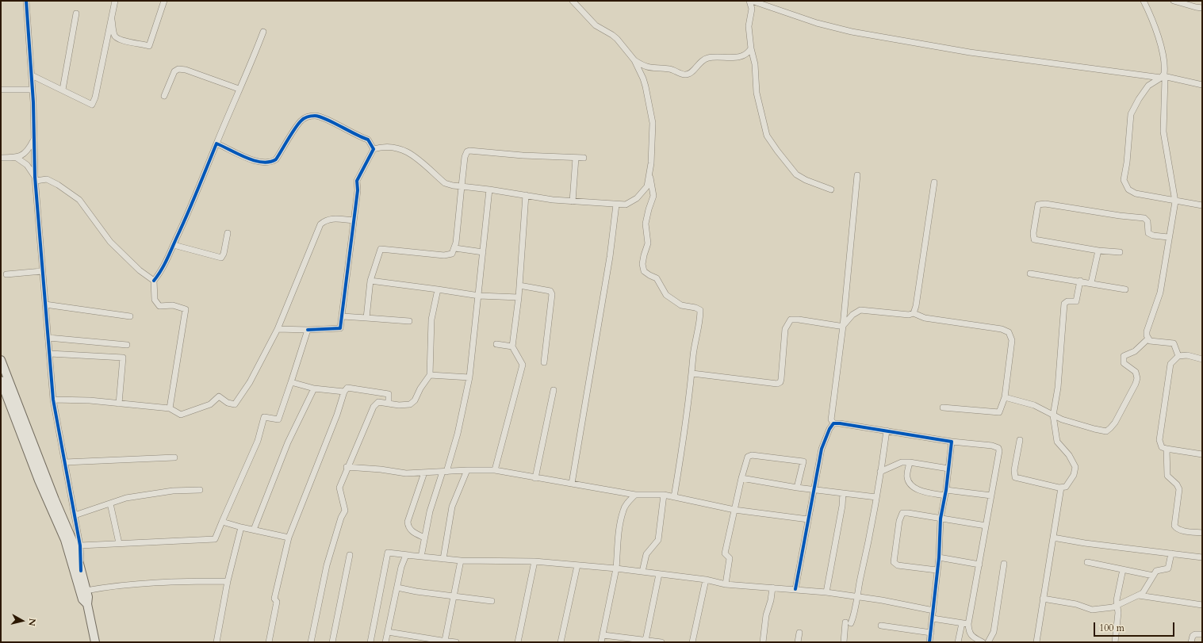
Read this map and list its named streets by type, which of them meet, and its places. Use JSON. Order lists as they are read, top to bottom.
{
  "scale_bar": "100 m",
  "north": "right"
}
